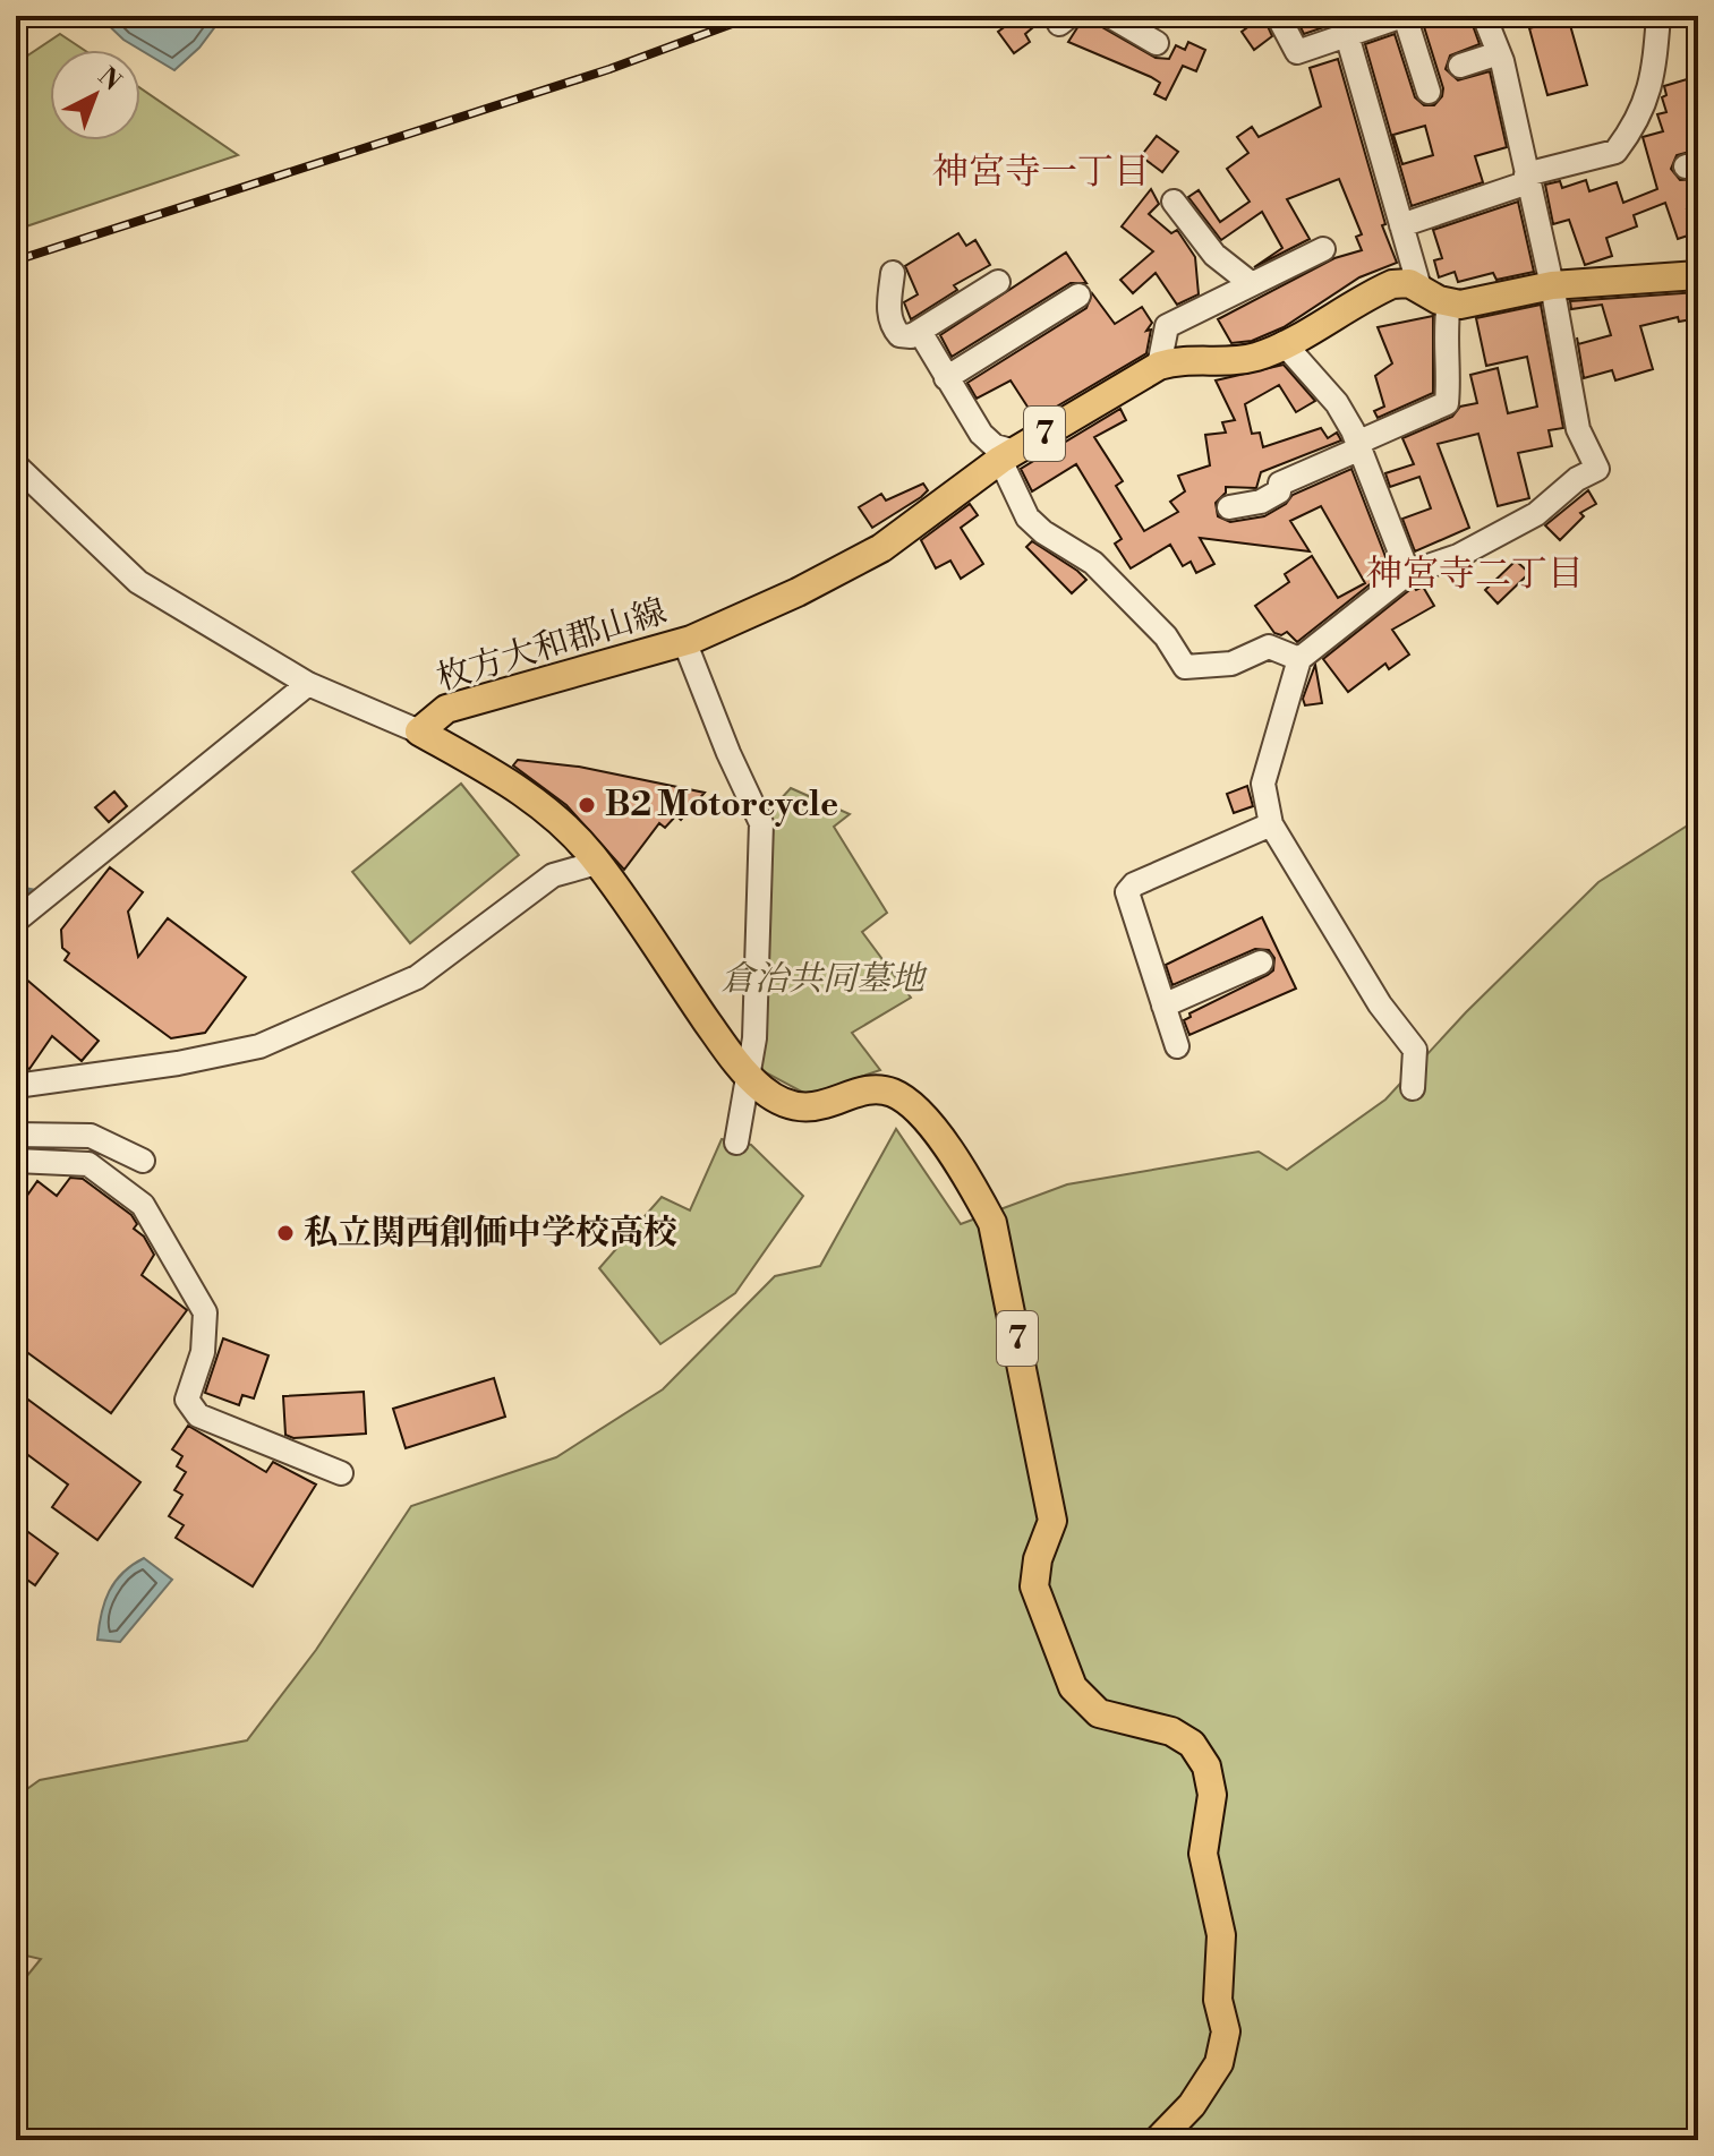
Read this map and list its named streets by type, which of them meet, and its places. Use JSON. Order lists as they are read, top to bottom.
{
  "streets": {
    "main road": ["7", "枚方大和郡山線"]
  },
  "districts": ["神宮寺一丁目", "神宮寺二丁目"],
  "parks": ["倉治共同墓地"],
  "places": ["B2 Motorcycle", "私立関西創価中学校高校"],
  "north": "top right"
}
